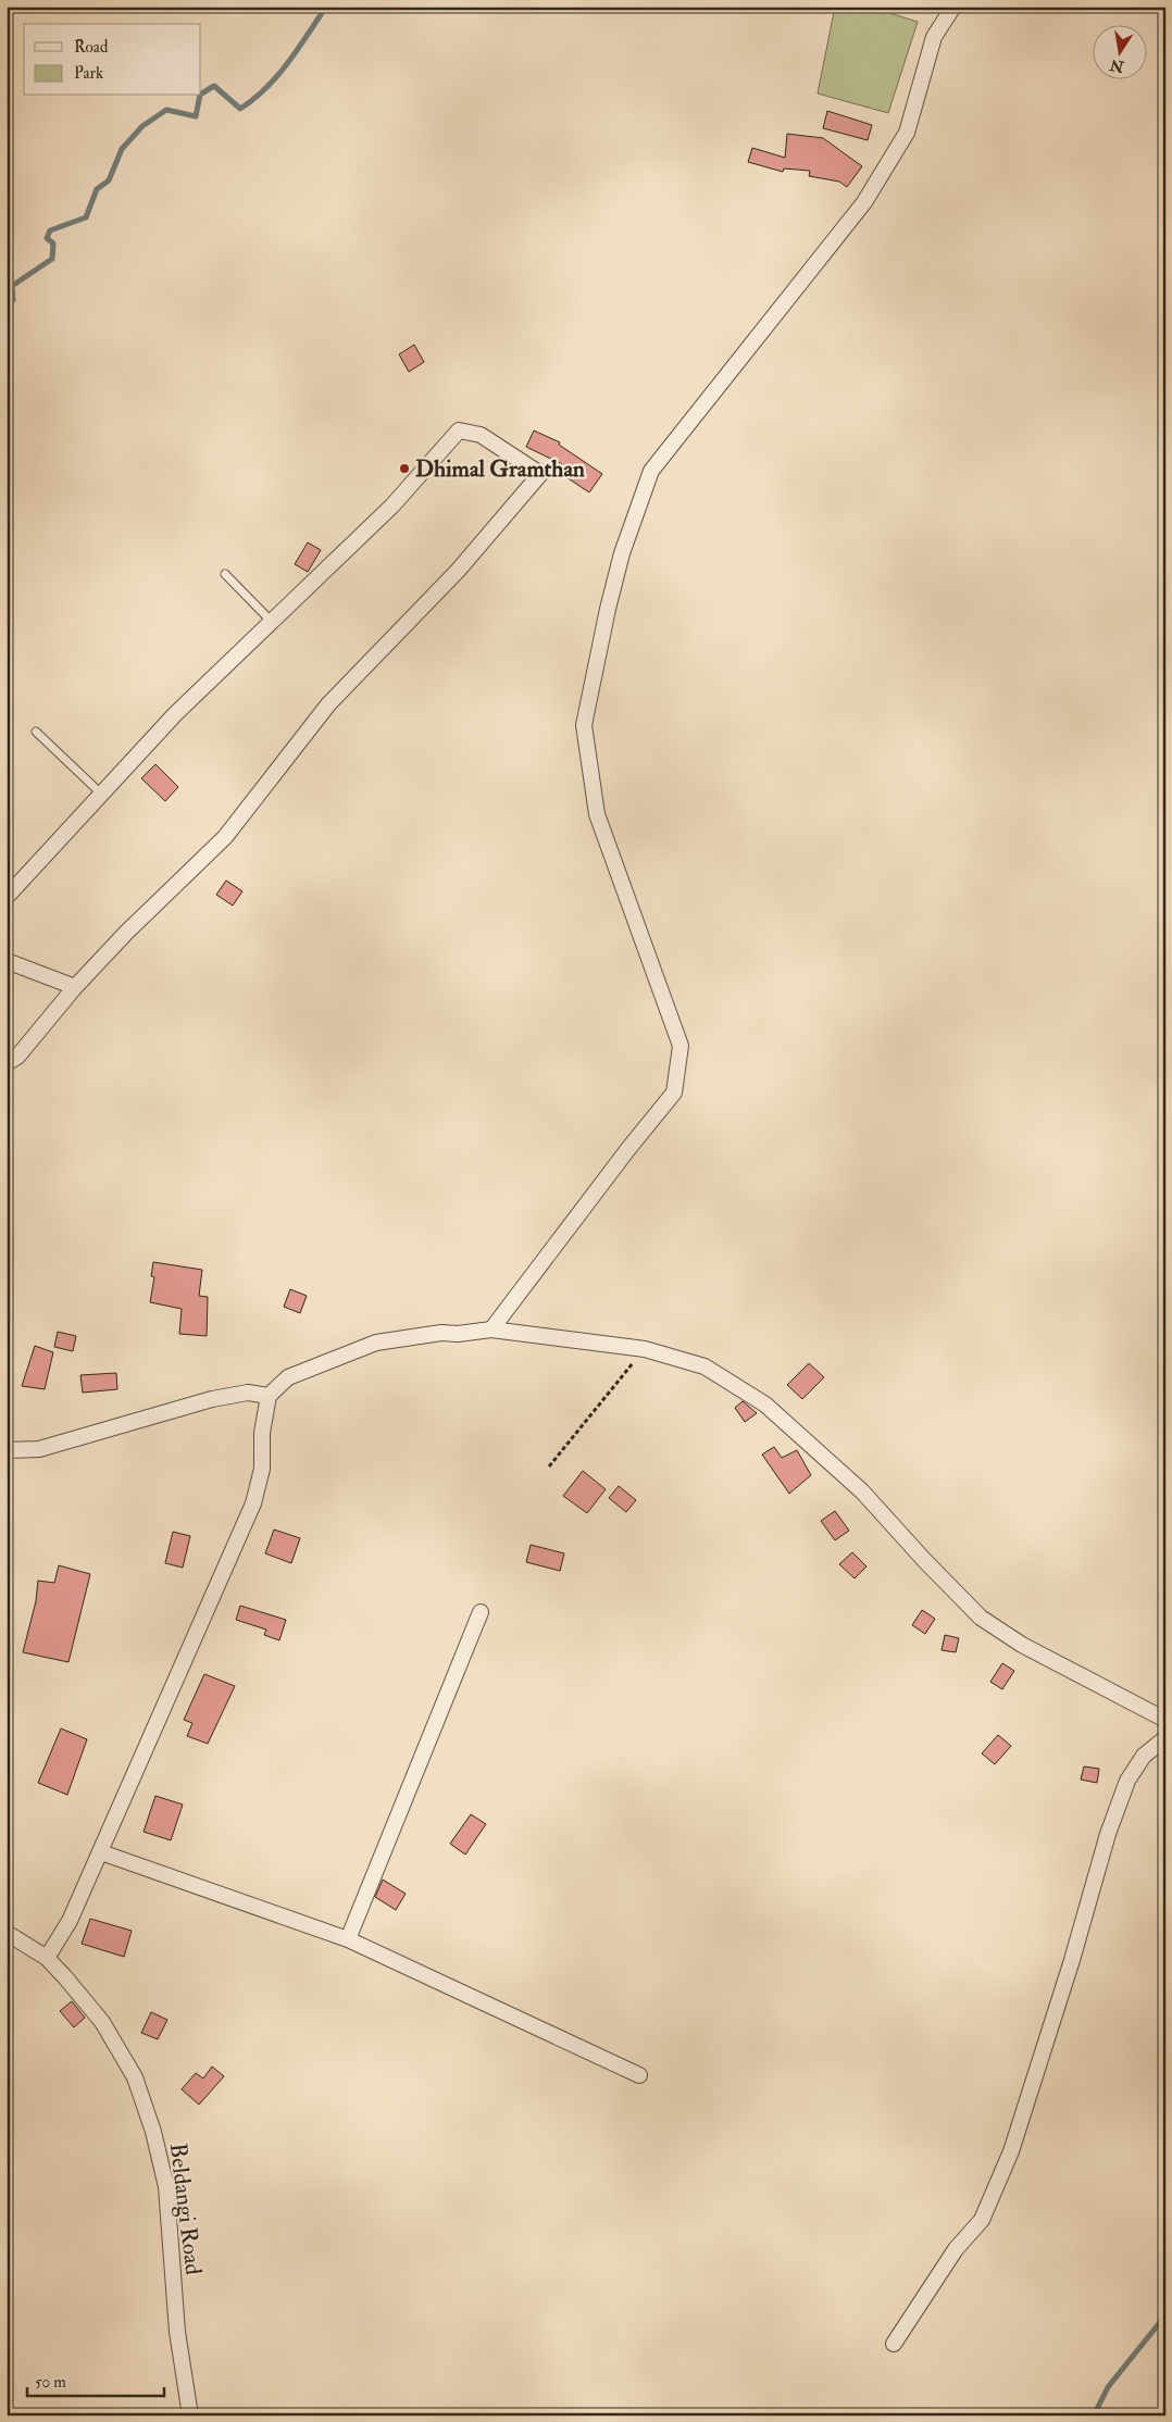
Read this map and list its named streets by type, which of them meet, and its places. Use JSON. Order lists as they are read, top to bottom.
{
  "streets": {
    "street": ["Beldangi Road"]
  },
  "places": ["Dhimal Gramthan"],
  "legend": ["Road", "Park"],
  "scale_bar": "50 m",
  "north": "bottom"
}
